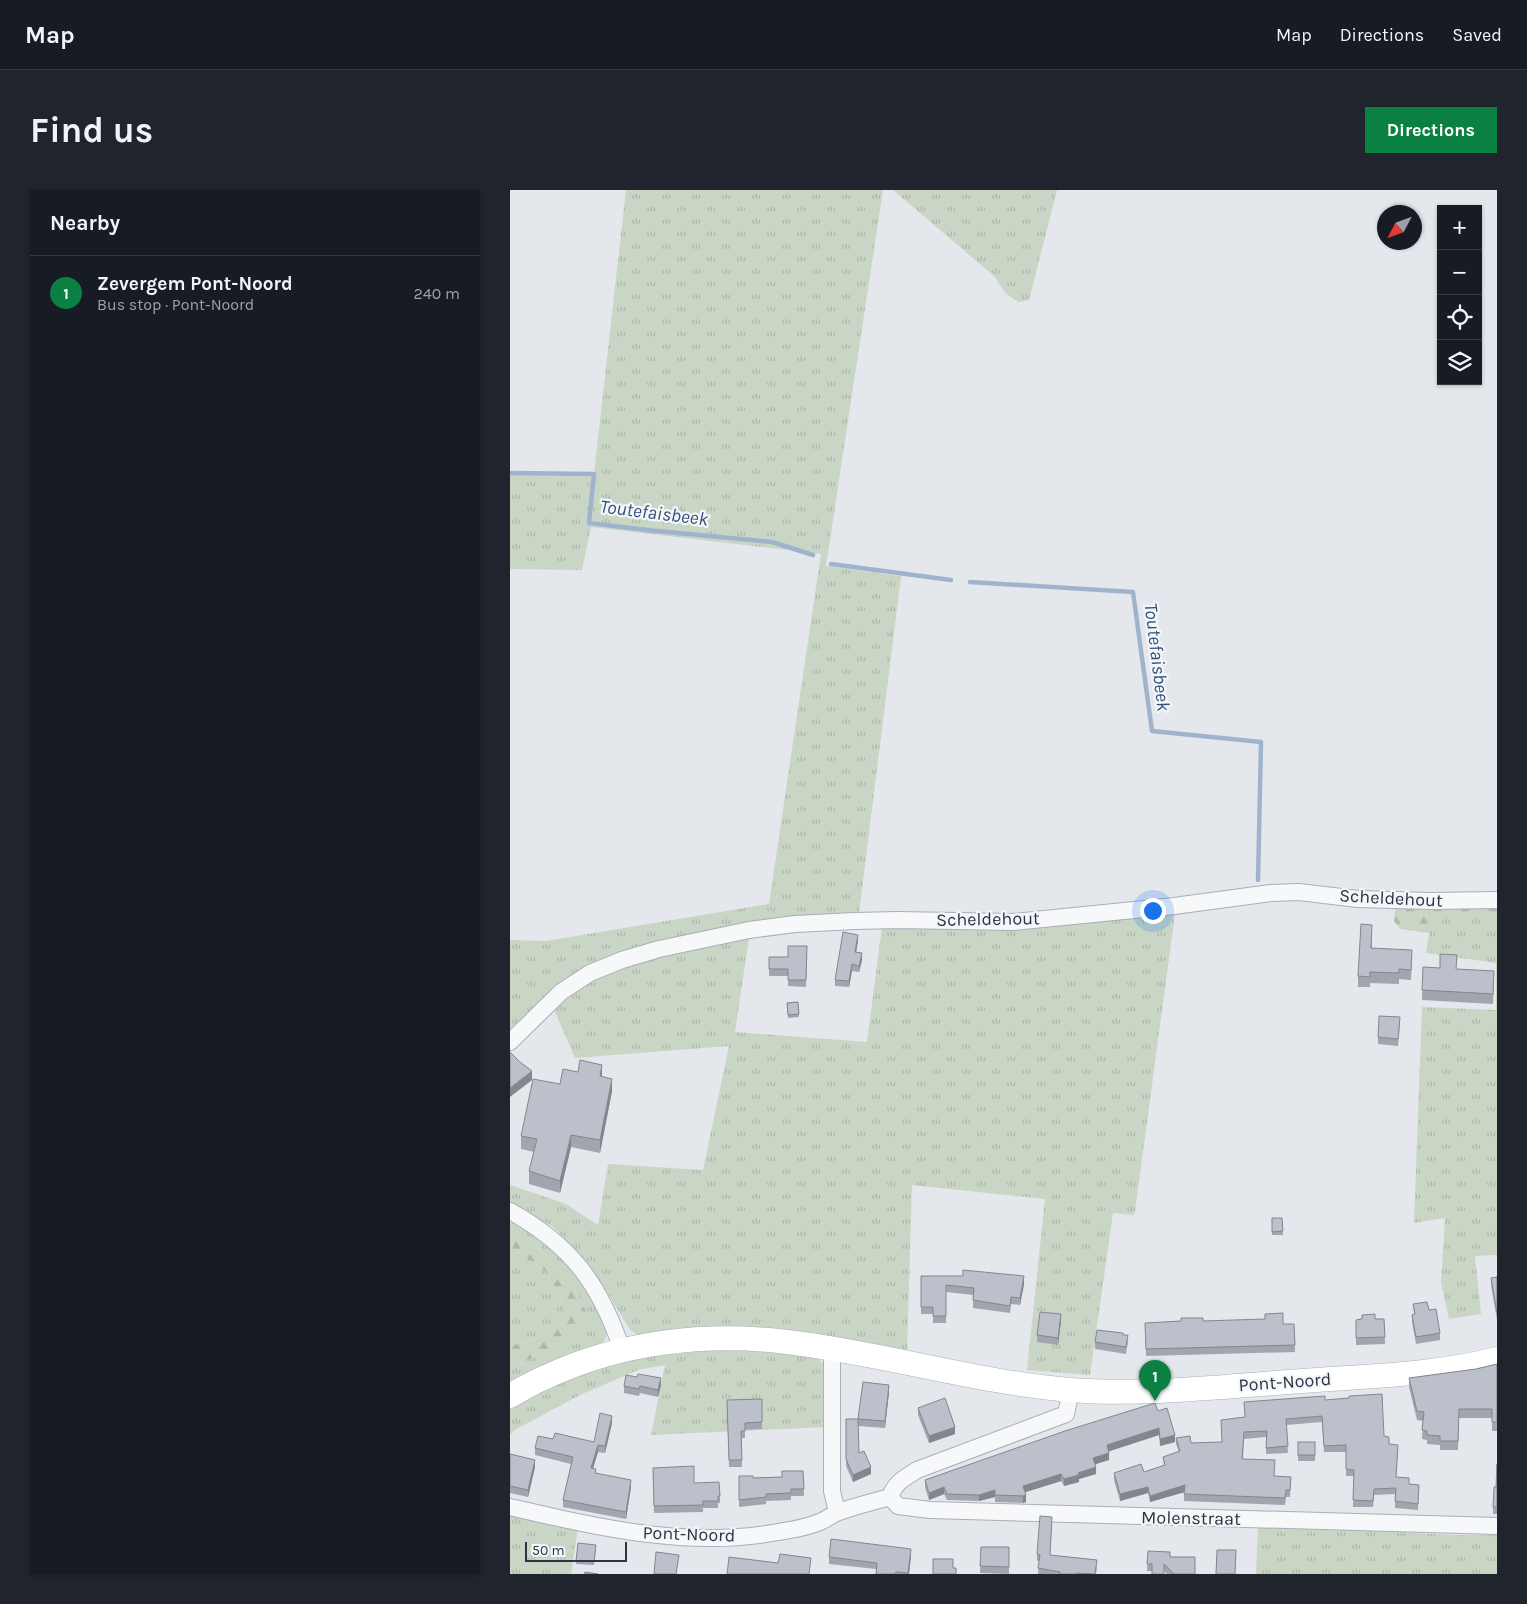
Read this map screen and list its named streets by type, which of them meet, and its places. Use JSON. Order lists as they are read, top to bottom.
{
  "streets": {
    "street": ["Scheldehout", "Pont-Noord", "Molenstraat"]
  },
  "crossings": [
    ["Pont-Noord", "Molenstraat"]
  ],
  "water": ["Toutefaisbeek"],
  "scale_bar": "50 m",
  "north": "bottom left",
  "page": {
    "header": "Map",
    "nav": ["Map", "Directions", "Saved"],
    "buttons": "Directions",
    "title": "Find us",
    "heading": "Nearby",
    "map_buttons": ["+", "−"],
    "list": [
      {
        "mark": "1",
        "name": "Zevergem Pont-Noord",
        "note": "Bus stop · Pont-Noord",
        "value": "240 m"
      }
    ],
    "pins": "1",
    "scale": "50 m"
  }
}
